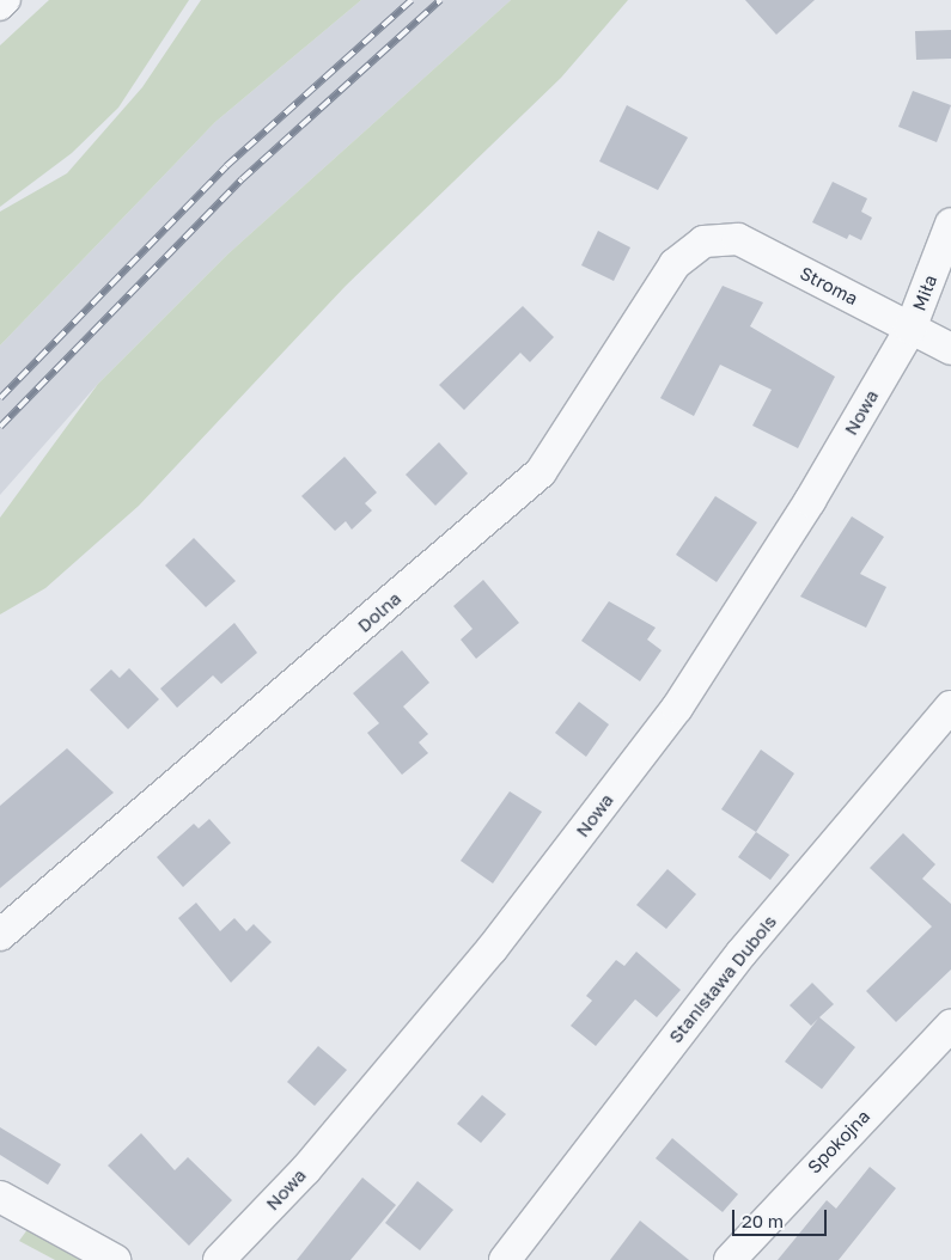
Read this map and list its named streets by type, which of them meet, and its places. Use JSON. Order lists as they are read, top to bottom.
{
  "streets": {
    "street": [
      "Stroma",
      "Miła",
      "Nowa",
      "Dolna",
      "Stanisława Dubois",
      "Spokojna"
    ]
  },
  "crossings": [
    ["Stroma", "Miła"],
    ["Stroma", "Nowa"],
    ["Stroma", "Dolna"],
    ["Miła", "Nowa"]
  ],
  "scale_bar": "20 m"
}
